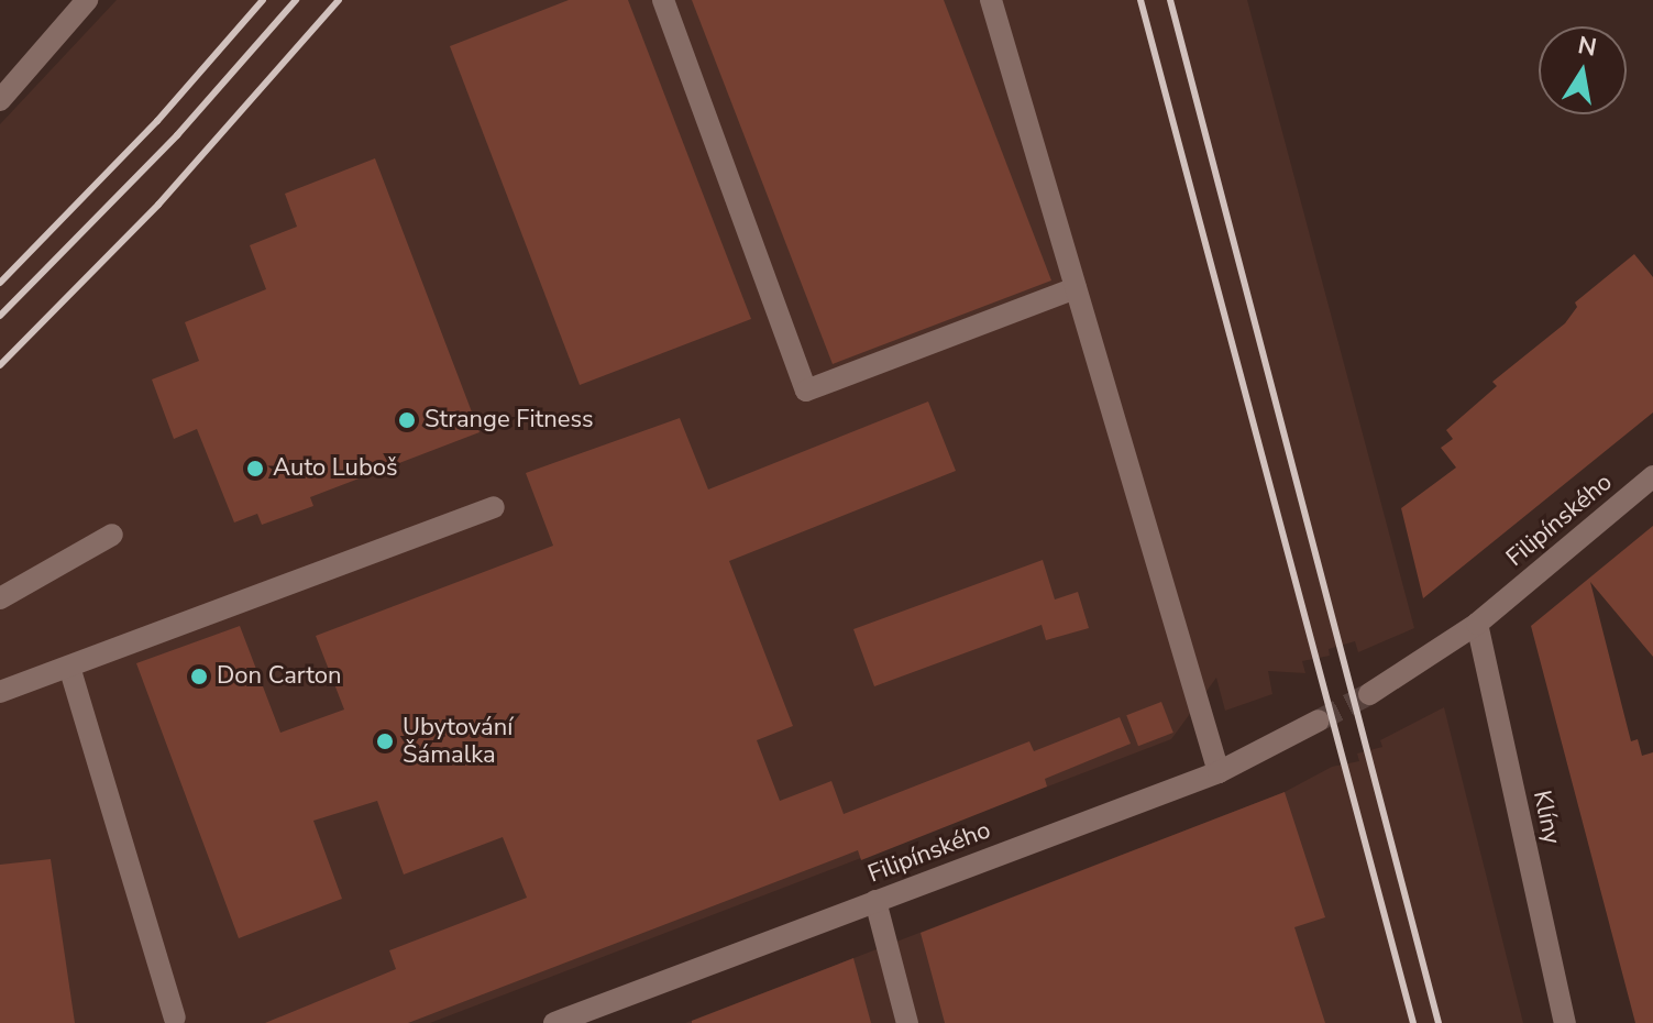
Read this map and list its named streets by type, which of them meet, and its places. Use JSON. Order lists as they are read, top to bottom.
{
  "streets": {
    "street": ["Filipínského", "Klíny"]
  },
  "crossings": [
    ["Filipínského", "Klíny"]
  ],
  "places": [
    "Strange Fitness",
    "Auto Luboš",
    "Don Carton",
    "Ubytování Šámalka"
  ],
  "north": "top"
}
